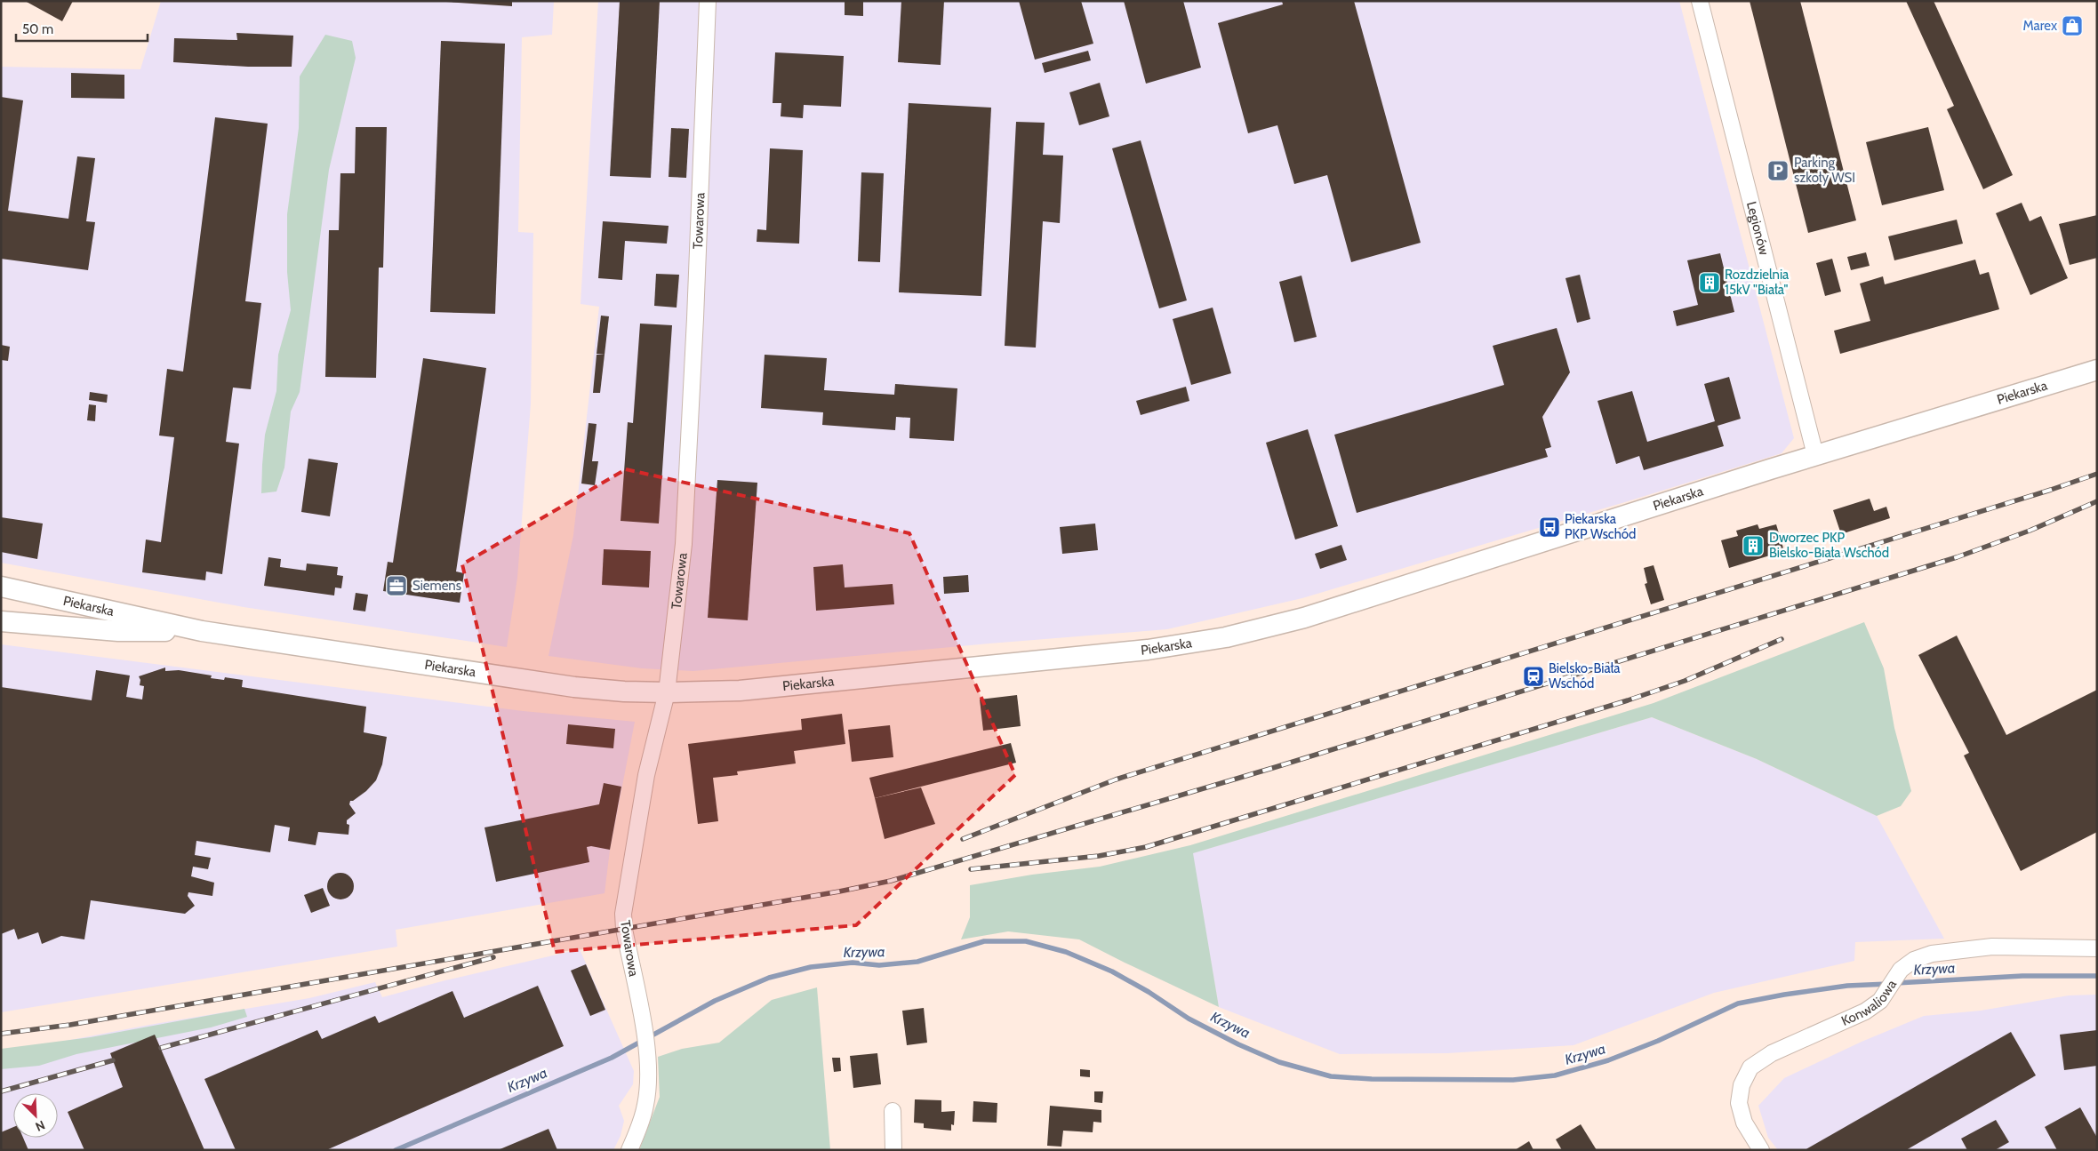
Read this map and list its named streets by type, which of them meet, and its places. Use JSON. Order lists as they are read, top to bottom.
{
  "streets": {
    "street": [
      "Towarowa",
      "Legionów",
      "Piekarska",
      "Konwaliowa"
    ]
  },
  "crossings": [
    ["Towarowa", "Piekarska"],
    ["Legionów", "Piekarska"]
  ],
  "water": ["Krzywa"],
  "places": {
    "shop": ["Marex"],
    "parking": ["Parking szkoły WSI"],
    "building": ["Rozdzielnia 15kV \"Biała\"", "Dworzec PKP Bielsko-Biała Wschód"],
    "bus stop": ["Piekarska PKP Wschód"],
    "office": ["Siemens"],
    "station": ["Bielsko-Biała Wschód"]
  },
  "scale_bar": "50 m",
  "north": "bottom right"
}
